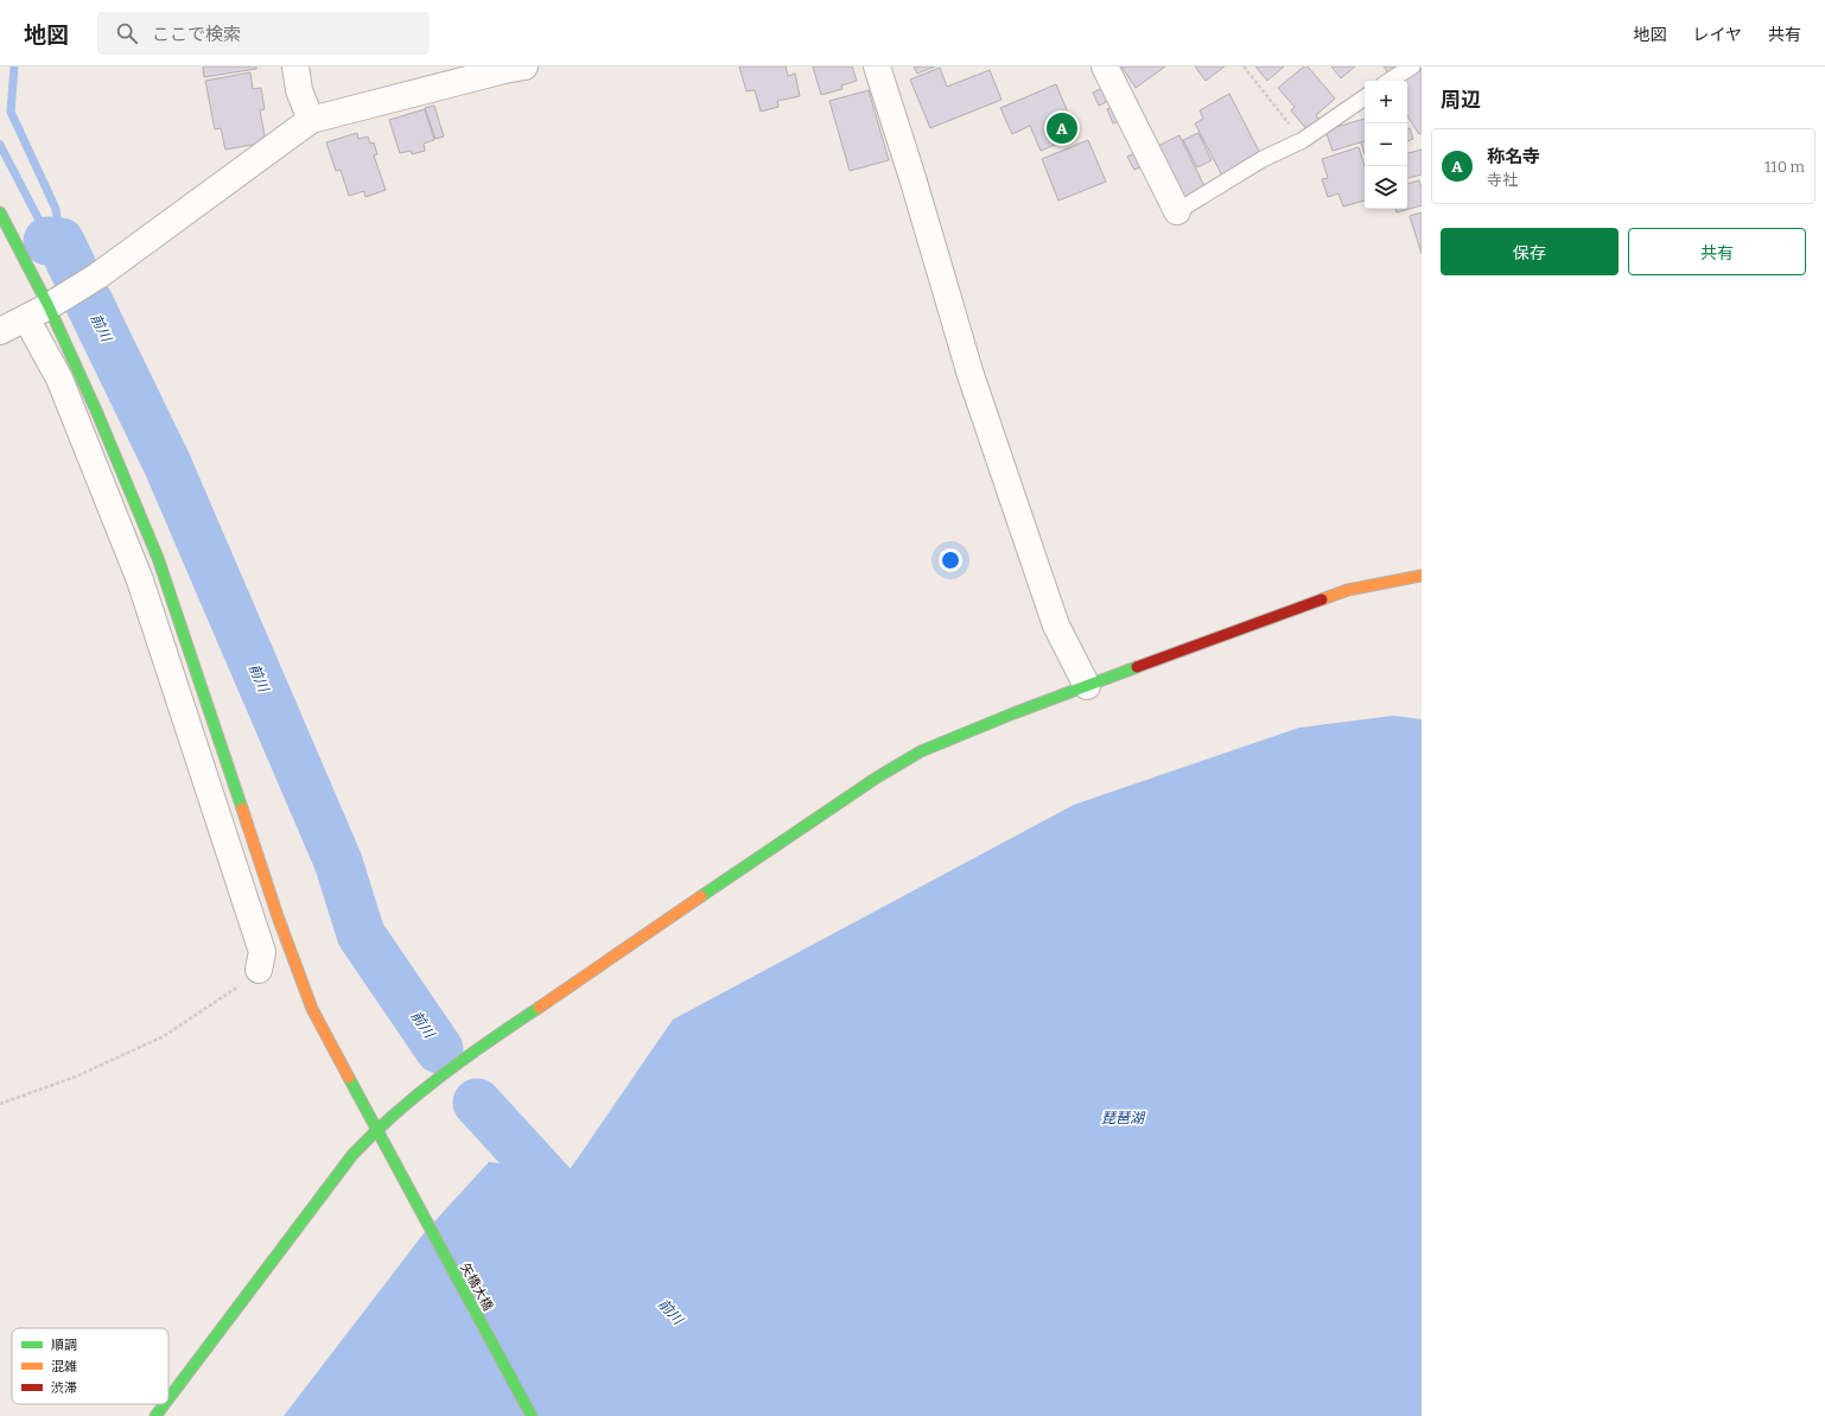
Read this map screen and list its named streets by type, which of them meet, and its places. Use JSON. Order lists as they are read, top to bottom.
{
  "streets": {
    "street": ["矢橋大橋"]
  },
  "water": ["前川", "琵琶湖"],
  "legend": ["順調", "混雑", "渋滞"],
  "page": {
    "header": "地図",
    "search": "ここで検索",
    "nav": ["地図", "レイヤ", "共有"],
    "heading": "周辺",
    "map_buttons": ["+", "−"],
    "pins": "A",
    "list": [
      {
        "mark": "A",
        "name": "称名寺",
        "note": "寺社",
        "value": "110 m"
      }
    ],
    "buttons": ["保存", "共有"]
  }
}
